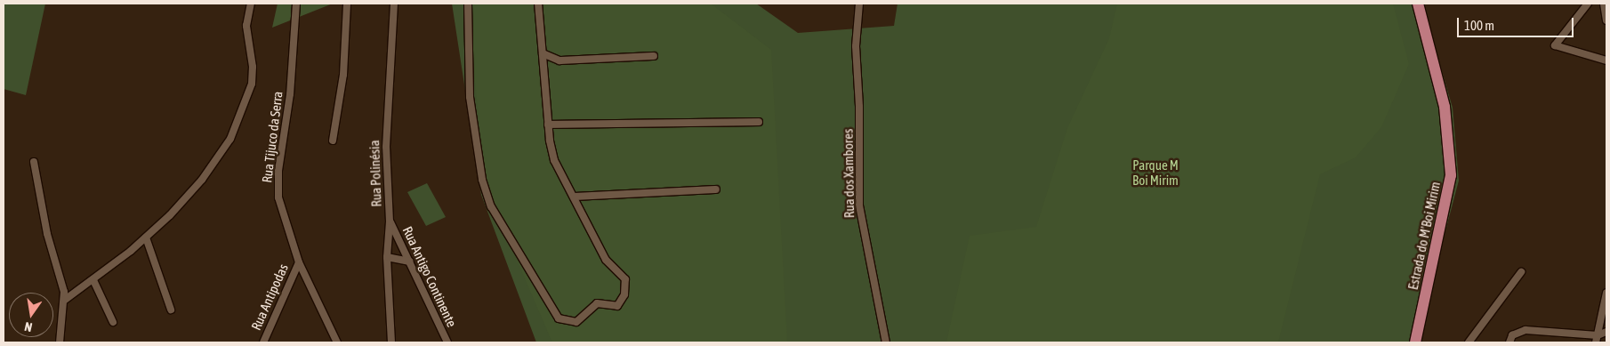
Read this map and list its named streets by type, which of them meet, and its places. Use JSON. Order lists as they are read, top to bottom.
{
  "streets": {
    "main road": ["Estrada do M'Boi Mirim"],
    "street": [
      "Rua Tijuco da Serra",
      "Rua Polinésia",
      "Rua dos Xambores",
      "Rua Antigo Continente",
      "Rua Antipodas"
    ]
  },
  "crossings": [
    ["Rua Tijuco da Serra", "Rua Antipodas"],
    ["Rua Polinésia", "Rua Antigo Continente"]
  ],
  "parks": ["Parque M Boi Mirim"],
  "scale_bar": "100 m",
  "north": "bottom"
}
